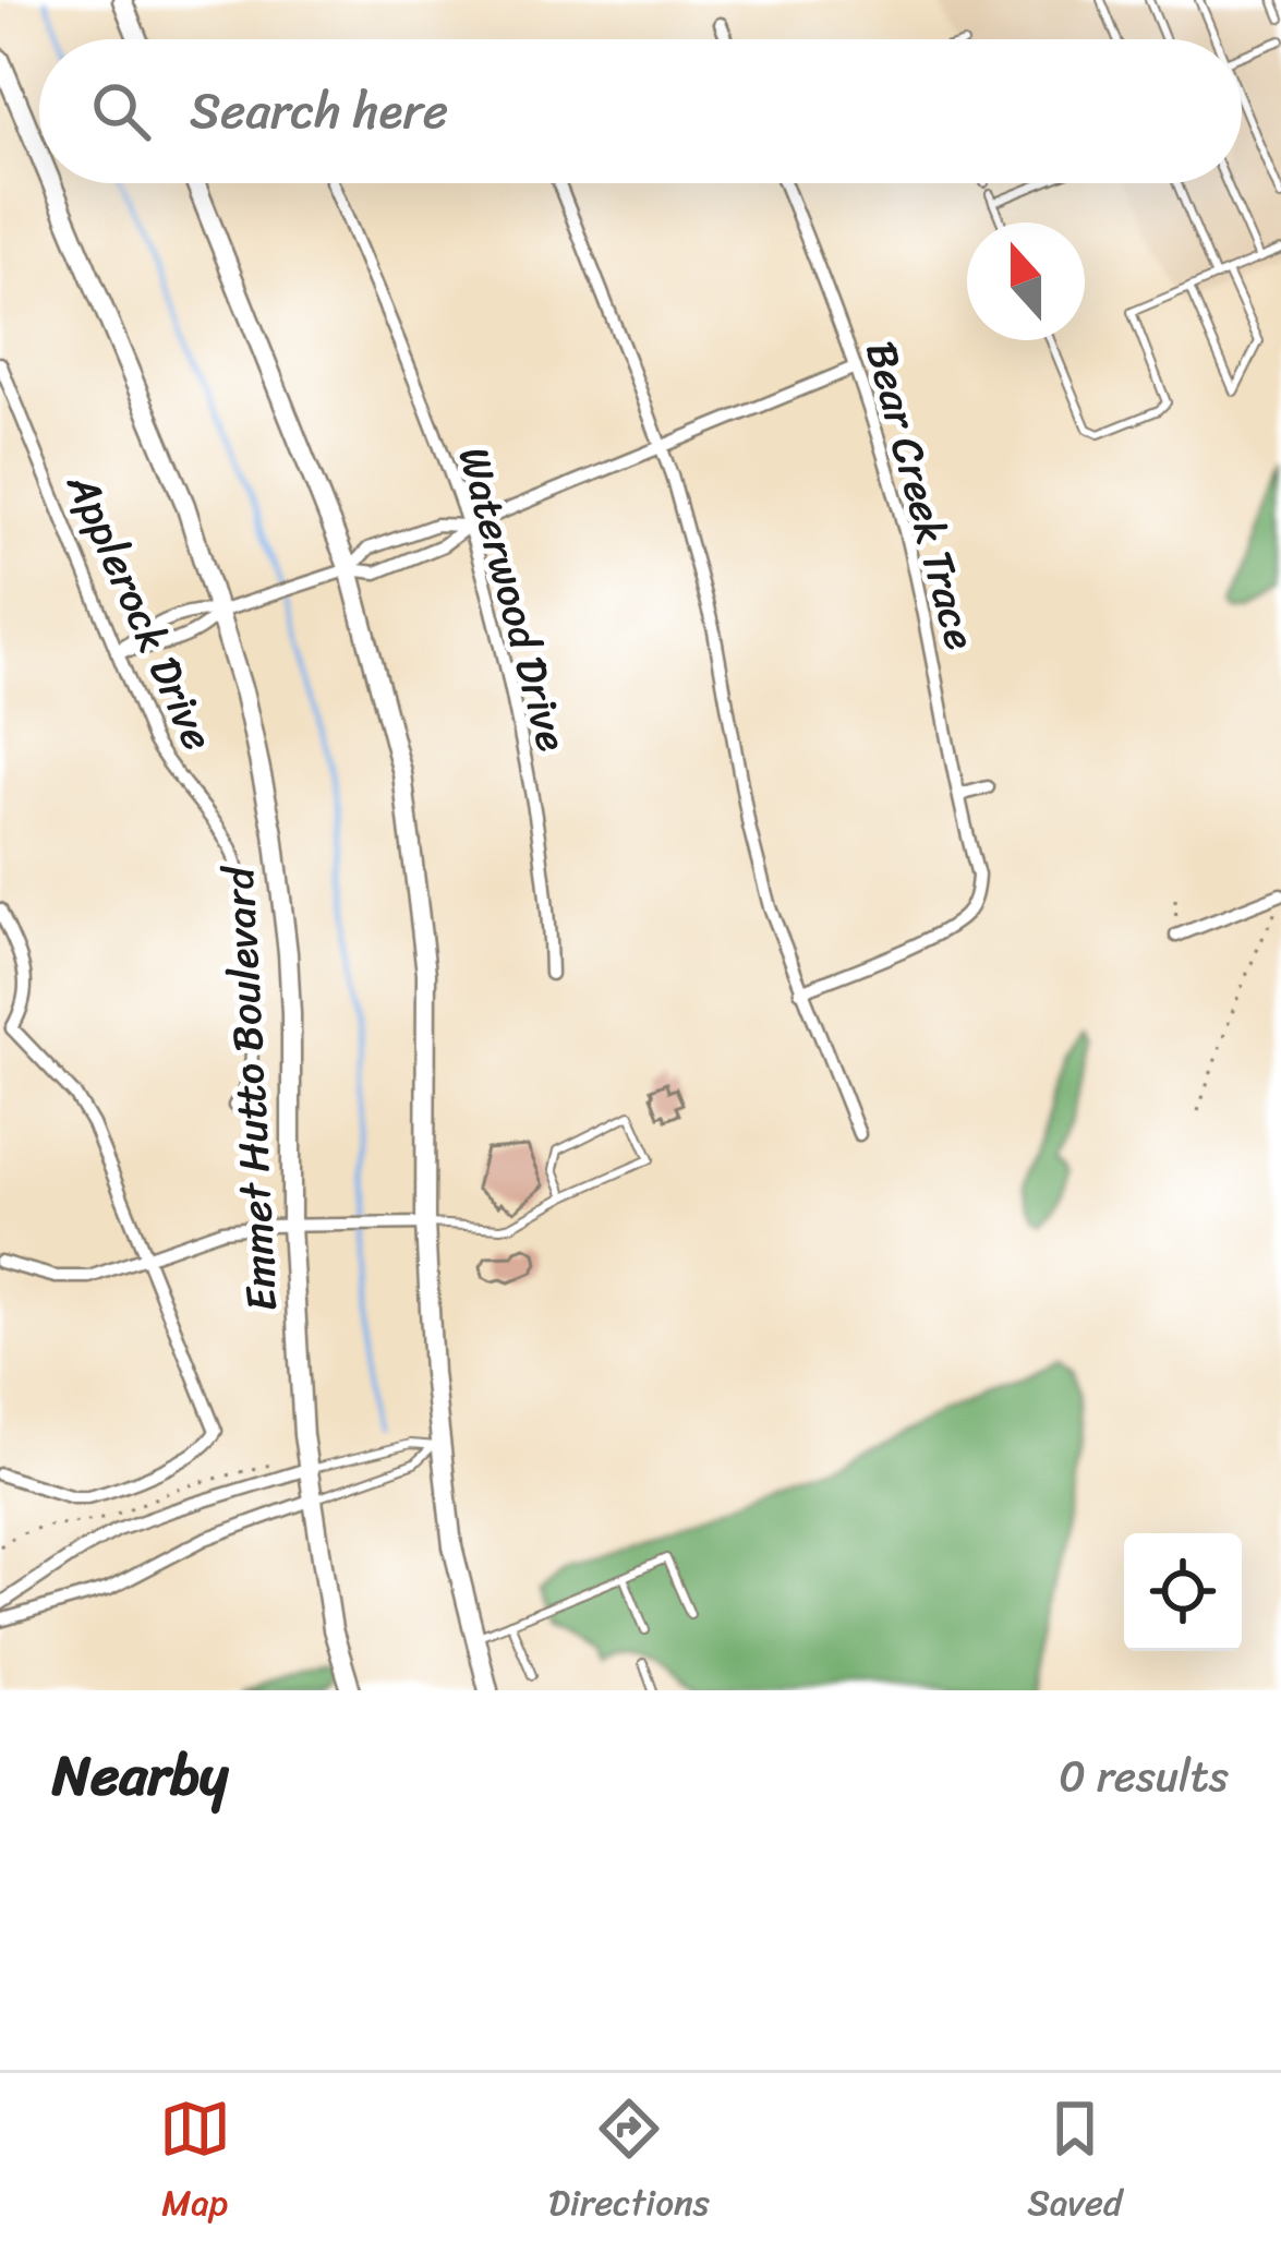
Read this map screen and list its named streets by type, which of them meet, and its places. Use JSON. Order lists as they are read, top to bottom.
{
  "streets": {
    "street": [
      "Bear Creek Trace",
      "Waterwood Drive",
      "Applerock Drive",
      "Emmet Hutto Boulevard"
    ]
  },
  "north": "top",
  "page": {
    "search": "Search here",
    "heading": ["Nearby", "0 results"],
    "nav": ["Map", "Directions", "Saved"]
  }
}
